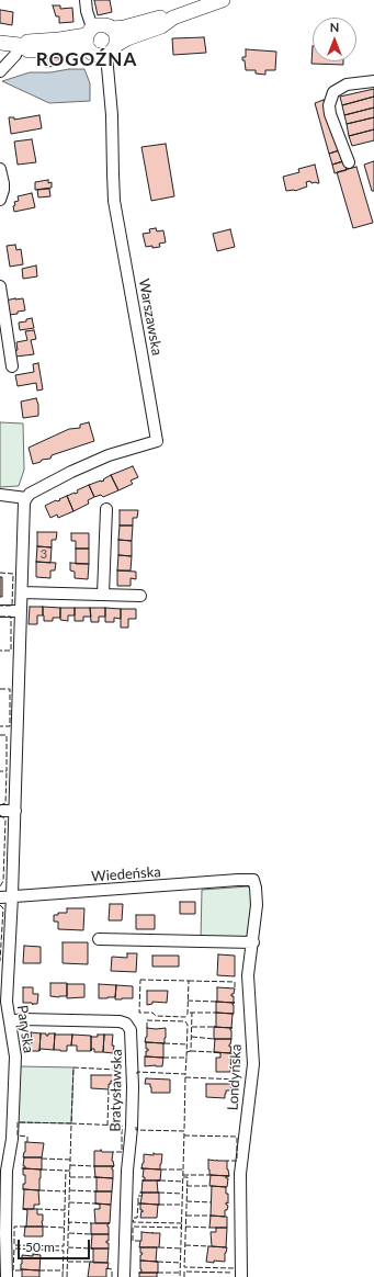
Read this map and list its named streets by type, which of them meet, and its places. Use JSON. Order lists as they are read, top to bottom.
{
  "streets": {
    "street": [
      "Warszawska",
      "Wiedeńska",
      "Paryska",
      "Londyńska",
      "Bratysławska"
    ]
  },
  "crossings": [
    ["Warszawska", "Paryska"],
    ["Wiedeńska", "Paryska"],
    ["Wiedeńska", "Londyńska"],
    ["Paryska", "Bratysławska"]
  ],
  "districts": ["ROGOŹNA"],
  "house_numbers": ["3"],
  "scale_bar": "50 m",
  "north": "top"
}
